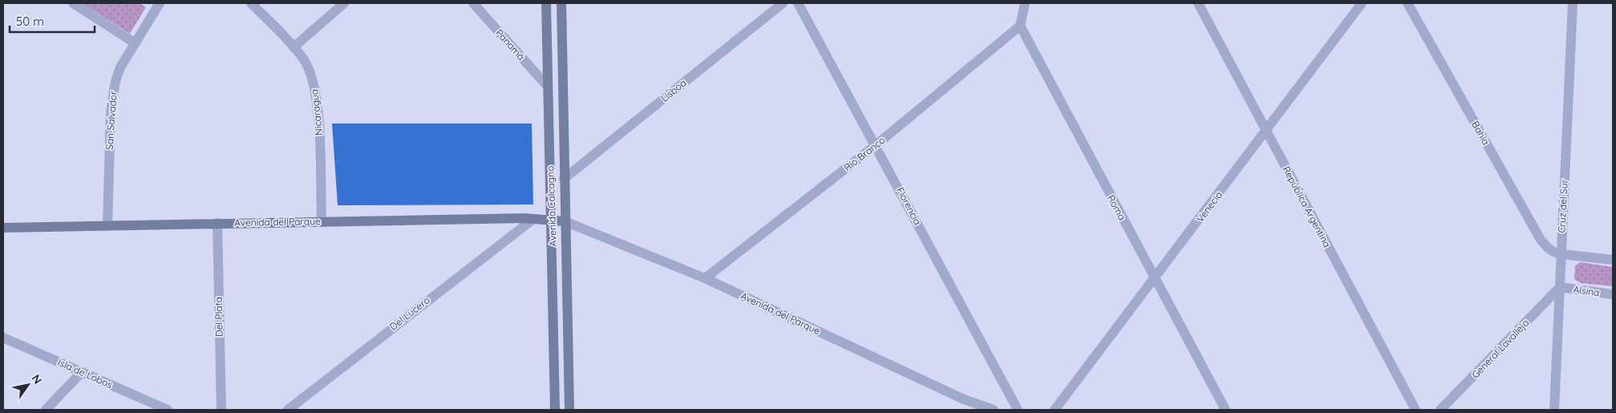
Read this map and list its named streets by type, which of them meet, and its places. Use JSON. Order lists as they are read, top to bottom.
{
  "streets": {
    "street": [
      "Panamá",
      "Lisboa",
      "Nicaragua",
      "San Salvador",
      "Bahía",
      "Río Branco",
      "Avenida Calcagno",
      "Florencia",
      "Cruz del Sur",
      "Venecia",
      "República Argentina",
      "Roma",
      "Avenida del Parque",
      "Alsina",
      "Del Lucero",
      "Del Plata",
      "General Lavalleja",
      "Isla de Lobos"
    ]
  },
  "crossings": [
    ["Panamá", "Avenida Calcagno"],
    ["Lisboa", "Avenida Calcagno"],
    ["Nicaragua", "Avenida del Parque"],
    ["San Salvador", "Avenida del Parque"],
    ["Bahía", "Cruz del Sur"],
    ["Río Branco", "Florencia"],
    ["Río Branco", "Roma"],
    ["Río Branco", "Avenida del Parque"],
    ["Avenida Calcagno", "Avenida del Parque"],
    ["Cruz del Sur", "Alsina"],
    ["Cruz del Sur", "General Lavalleja"],
    ["Venecia", "República Argentina"],
    ["Venecia", "Roma"],
    ["Avenida del Parque", "Del Lucero"],
    ["Avenida del Parque", "Del Plata"],
    ["Alsina", "General Lavalleja"]
  ],
  "scale_bar": "50 m",
  "north": "top right"
}
